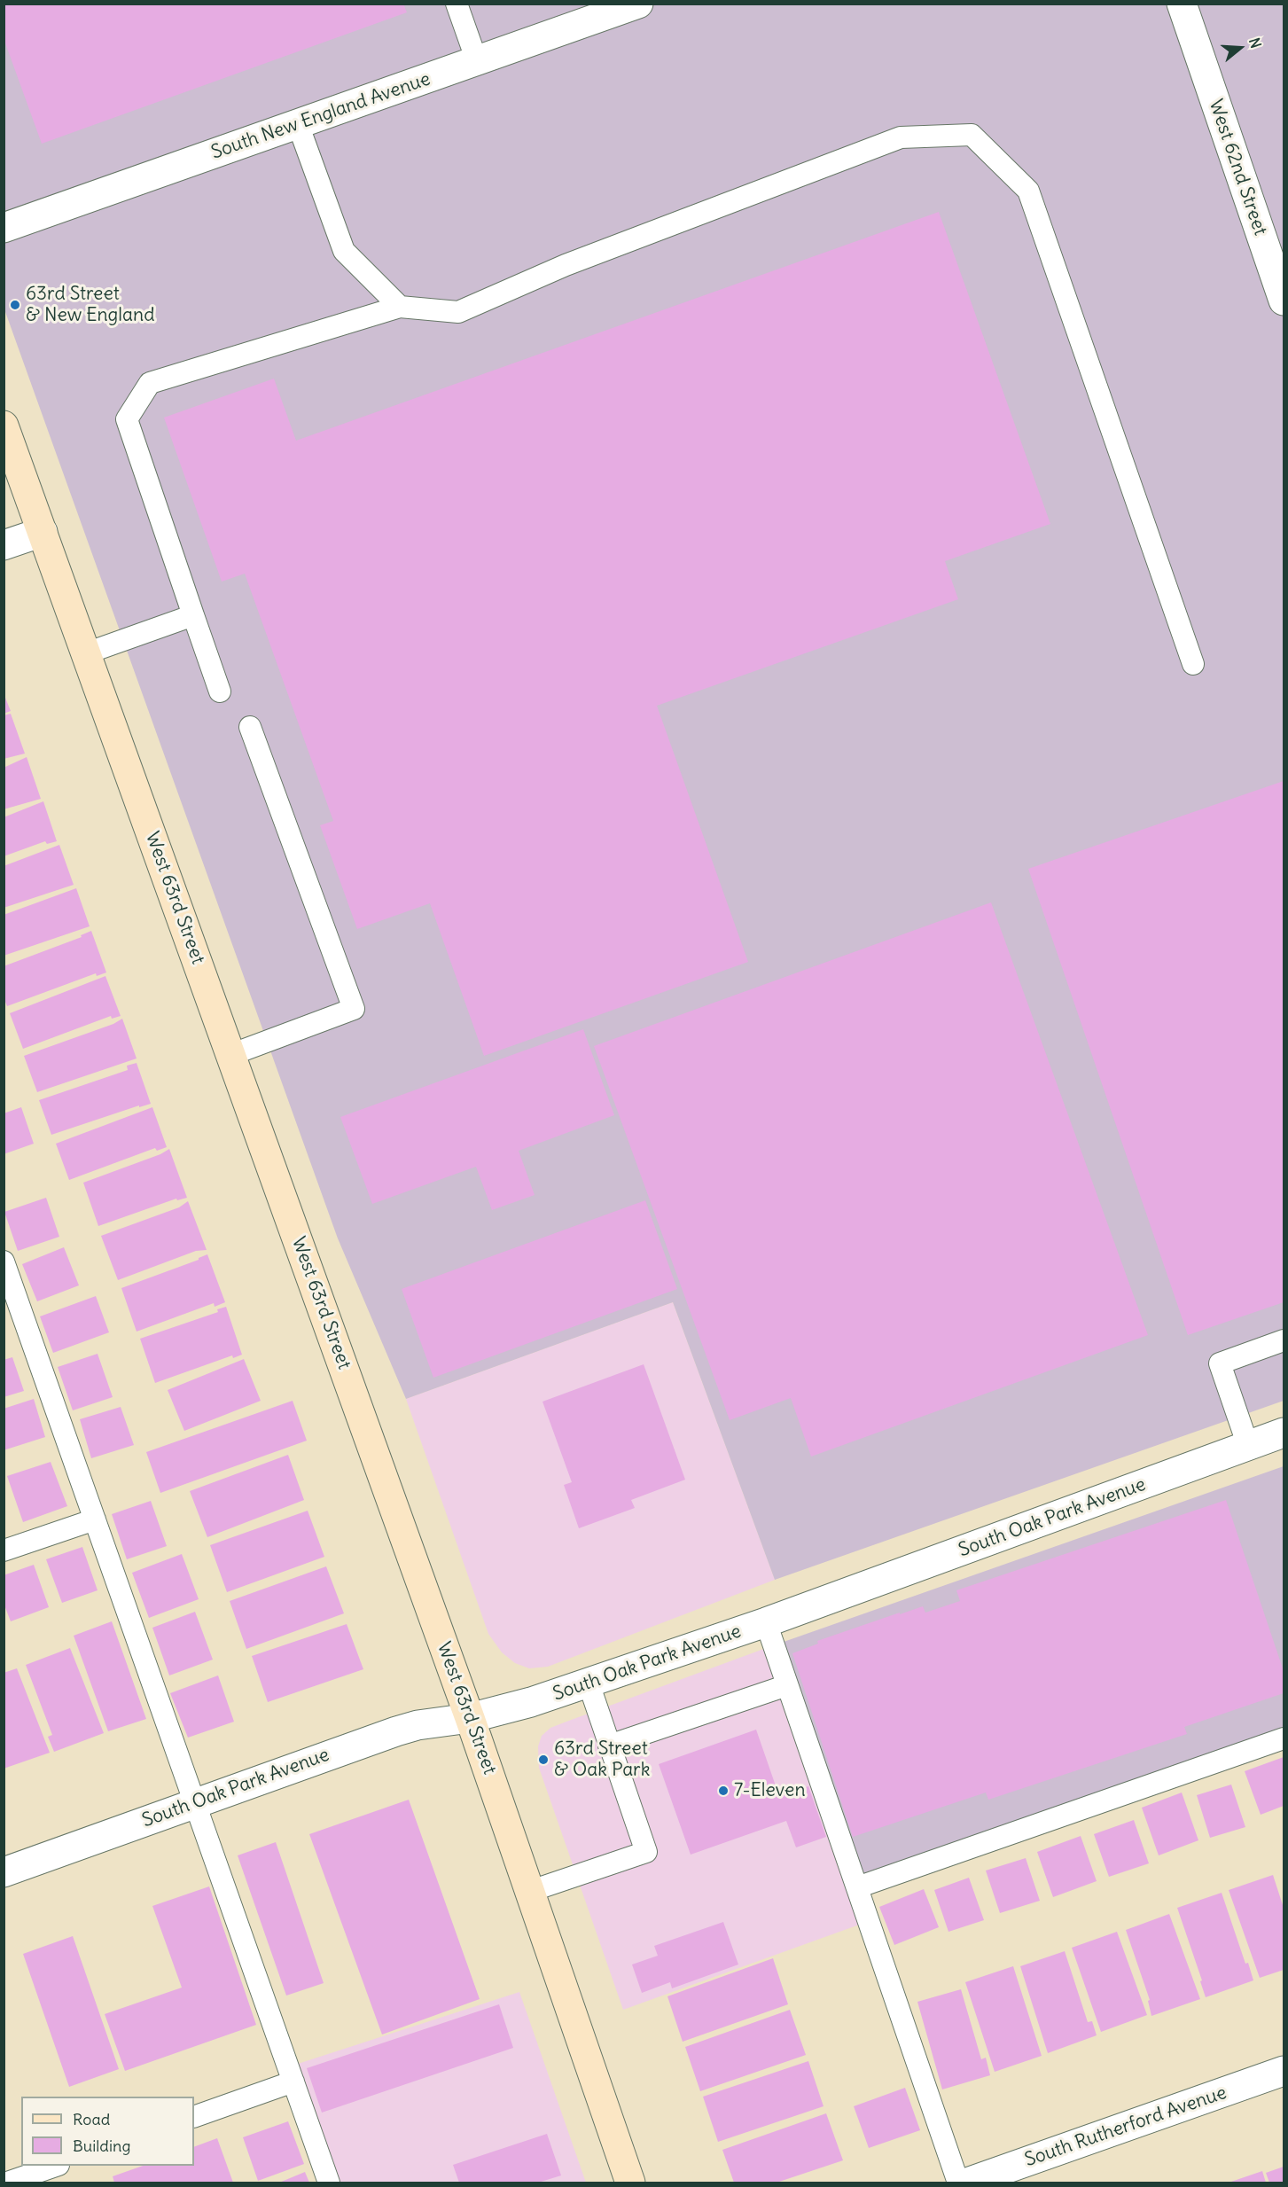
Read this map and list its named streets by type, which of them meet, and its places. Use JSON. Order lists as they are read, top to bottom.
{
  "streets": {
    "main road": ["West 63rd Street"],
    "street": [
      "South New England Avenue",
      "West 62nd Street",
      "South Oak Park Avenue",
      "South Rutherford Avenue"
    ]
  },
  "crossings": [
    ["West 63rd Street", "South Oak Park Avenue"]
  ],
  "places": ["63rd Street & New England", "63rd Street & Oak Park", "7-Eleven"],
  "legend": ["Road", "Building"],
  "north": "right"
}
